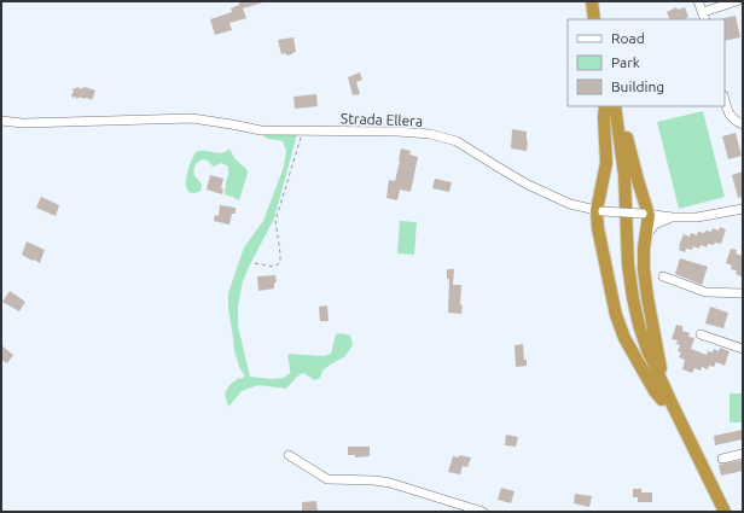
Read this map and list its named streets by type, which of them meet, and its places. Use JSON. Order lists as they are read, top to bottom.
{
  "streets": {
    "street": ["Strada Ellera"]
  },
  "legend": ["Road", "Park", "Building"]
}
